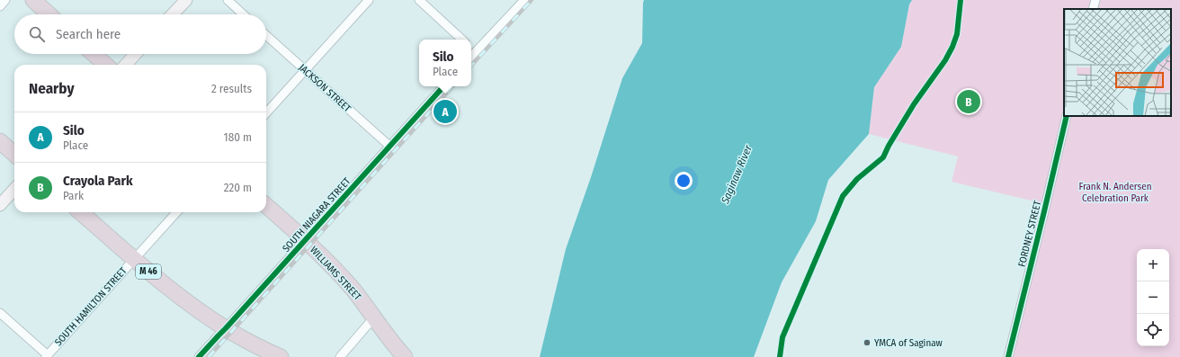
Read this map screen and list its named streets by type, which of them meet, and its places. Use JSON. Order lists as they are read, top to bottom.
{
  "streets": {
    "highway": ["M 46", "WILLIAMS STREET"],
    "street": [
      "JACKSON STREET",
      "SOUTH NIAGARA STREET",
      "FORDNEY STREET",
      "SOUTH HAMILTON STREET"
    ]
  },
  "crossings": [
    ["JACKSON STREET", "SOUTH NIAGARA STREET"],
    ["SOUTH NIAGARA STREET", "M 46"],
    ["SOUTH NIAGARA STREET", "WILLIAMS STREET"],
    ["M 46", "SOUTH HAMILTON STREET"]
  ],
  "water": ["Saginaw River"],
  "parks": ["Frank N. Andersen Celebration Park"],
  "places": ["YMCA of Saginaw"],
  "page": {
    "search": "Search here",
    "popup": ["Silo", "Place"],
    "heading": ["Nearby", "2 results"],
    "pins": ["B", "A"],
    "list": [
      {
        "mark": "A",
        "name": "Silo",
        "note": "Place",
        "value": "180 m"
      },
      {
        "mark": "B",
        "name": "Crayola Park",
        "note": "Park",
        "value": "220 m"
      }
    ],
    "map_buttons": ["+", "−"]
  }
}
